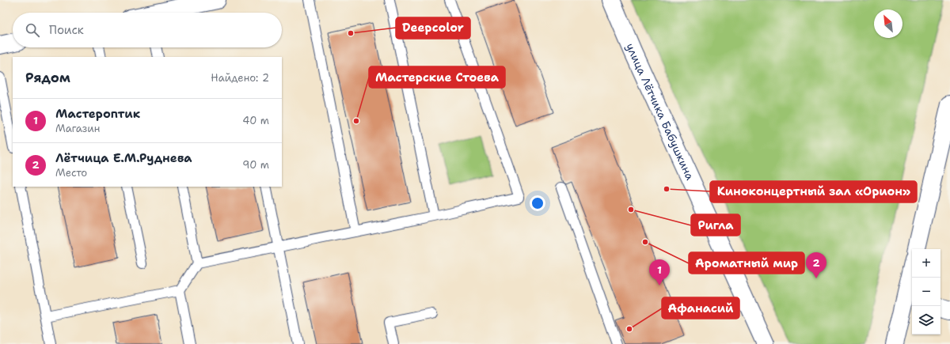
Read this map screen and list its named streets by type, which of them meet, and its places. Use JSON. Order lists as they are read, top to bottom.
{
  "streets": {
    "main road": ["улица Лётчика Бабушкина"]
  },
  "places": [
    "Deepcolor",
    "Мастерские Стоева",
    "Киноконцертный зал «Орион»",
    "Ригла",
    "Ароматный мир",
    "Афанасий"
  ],
  "north": "top left",
  "page": {
    "search": "Поиск",
    "heading": ["Рядом", "Найдено: 2"],
    "list": [
      {
        "mark": "1",
        "name": "Мастероптик",
        "note": "Магазин",
        "value": "40 m"
      },
      {
        "mark": "2",
        "name": "Лётчица Е.М.Руднева",
        "note": "Место",
        "value": "90 m"
      }
    ],
    "map_buttons": ["+", "−"],
    "pins": ["2", "1"]
  }
}
